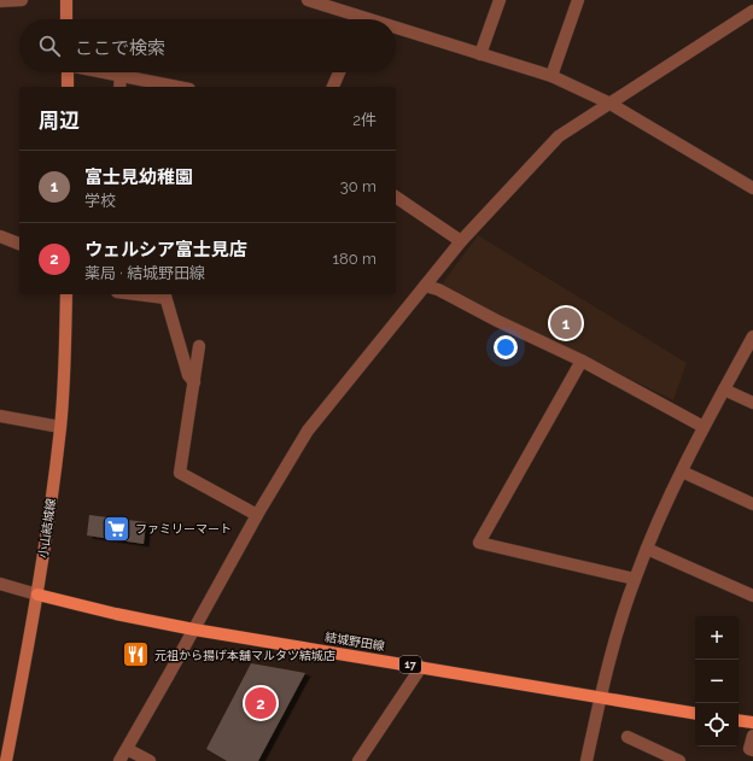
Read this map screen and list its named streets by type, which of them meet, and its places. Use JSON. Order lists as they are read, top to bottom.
{
  "streets": {
    "main road": ["小山結城線", "結城野田線", "17"]
  },
  "crossings": [
    ["小山結城線", "結城野田線"]
  ],
  "places": {
    "supermarket": ["ファミリーマート"],
    "restaurant": ["元祖から揚げ本舗マルタツ結城店"]
  },
  "page": {
    "search": "ここで検索",
    "heading": ["周辺", "2件"],
    "list": [
      {
        "mark": "1",
        "name": "富士見幼稚園",
        "note": "学校",
        "value": "30 m"
      },
      {
        "mark": "2",
        "name": "ウェルシア富士見店",
        "note": "薬局 · 結城野田線",
        "value": "180 m"
      }
    ],
    "pins": ["1", "2"],
    "map_buttons": ["+", "−"]
  }
}
